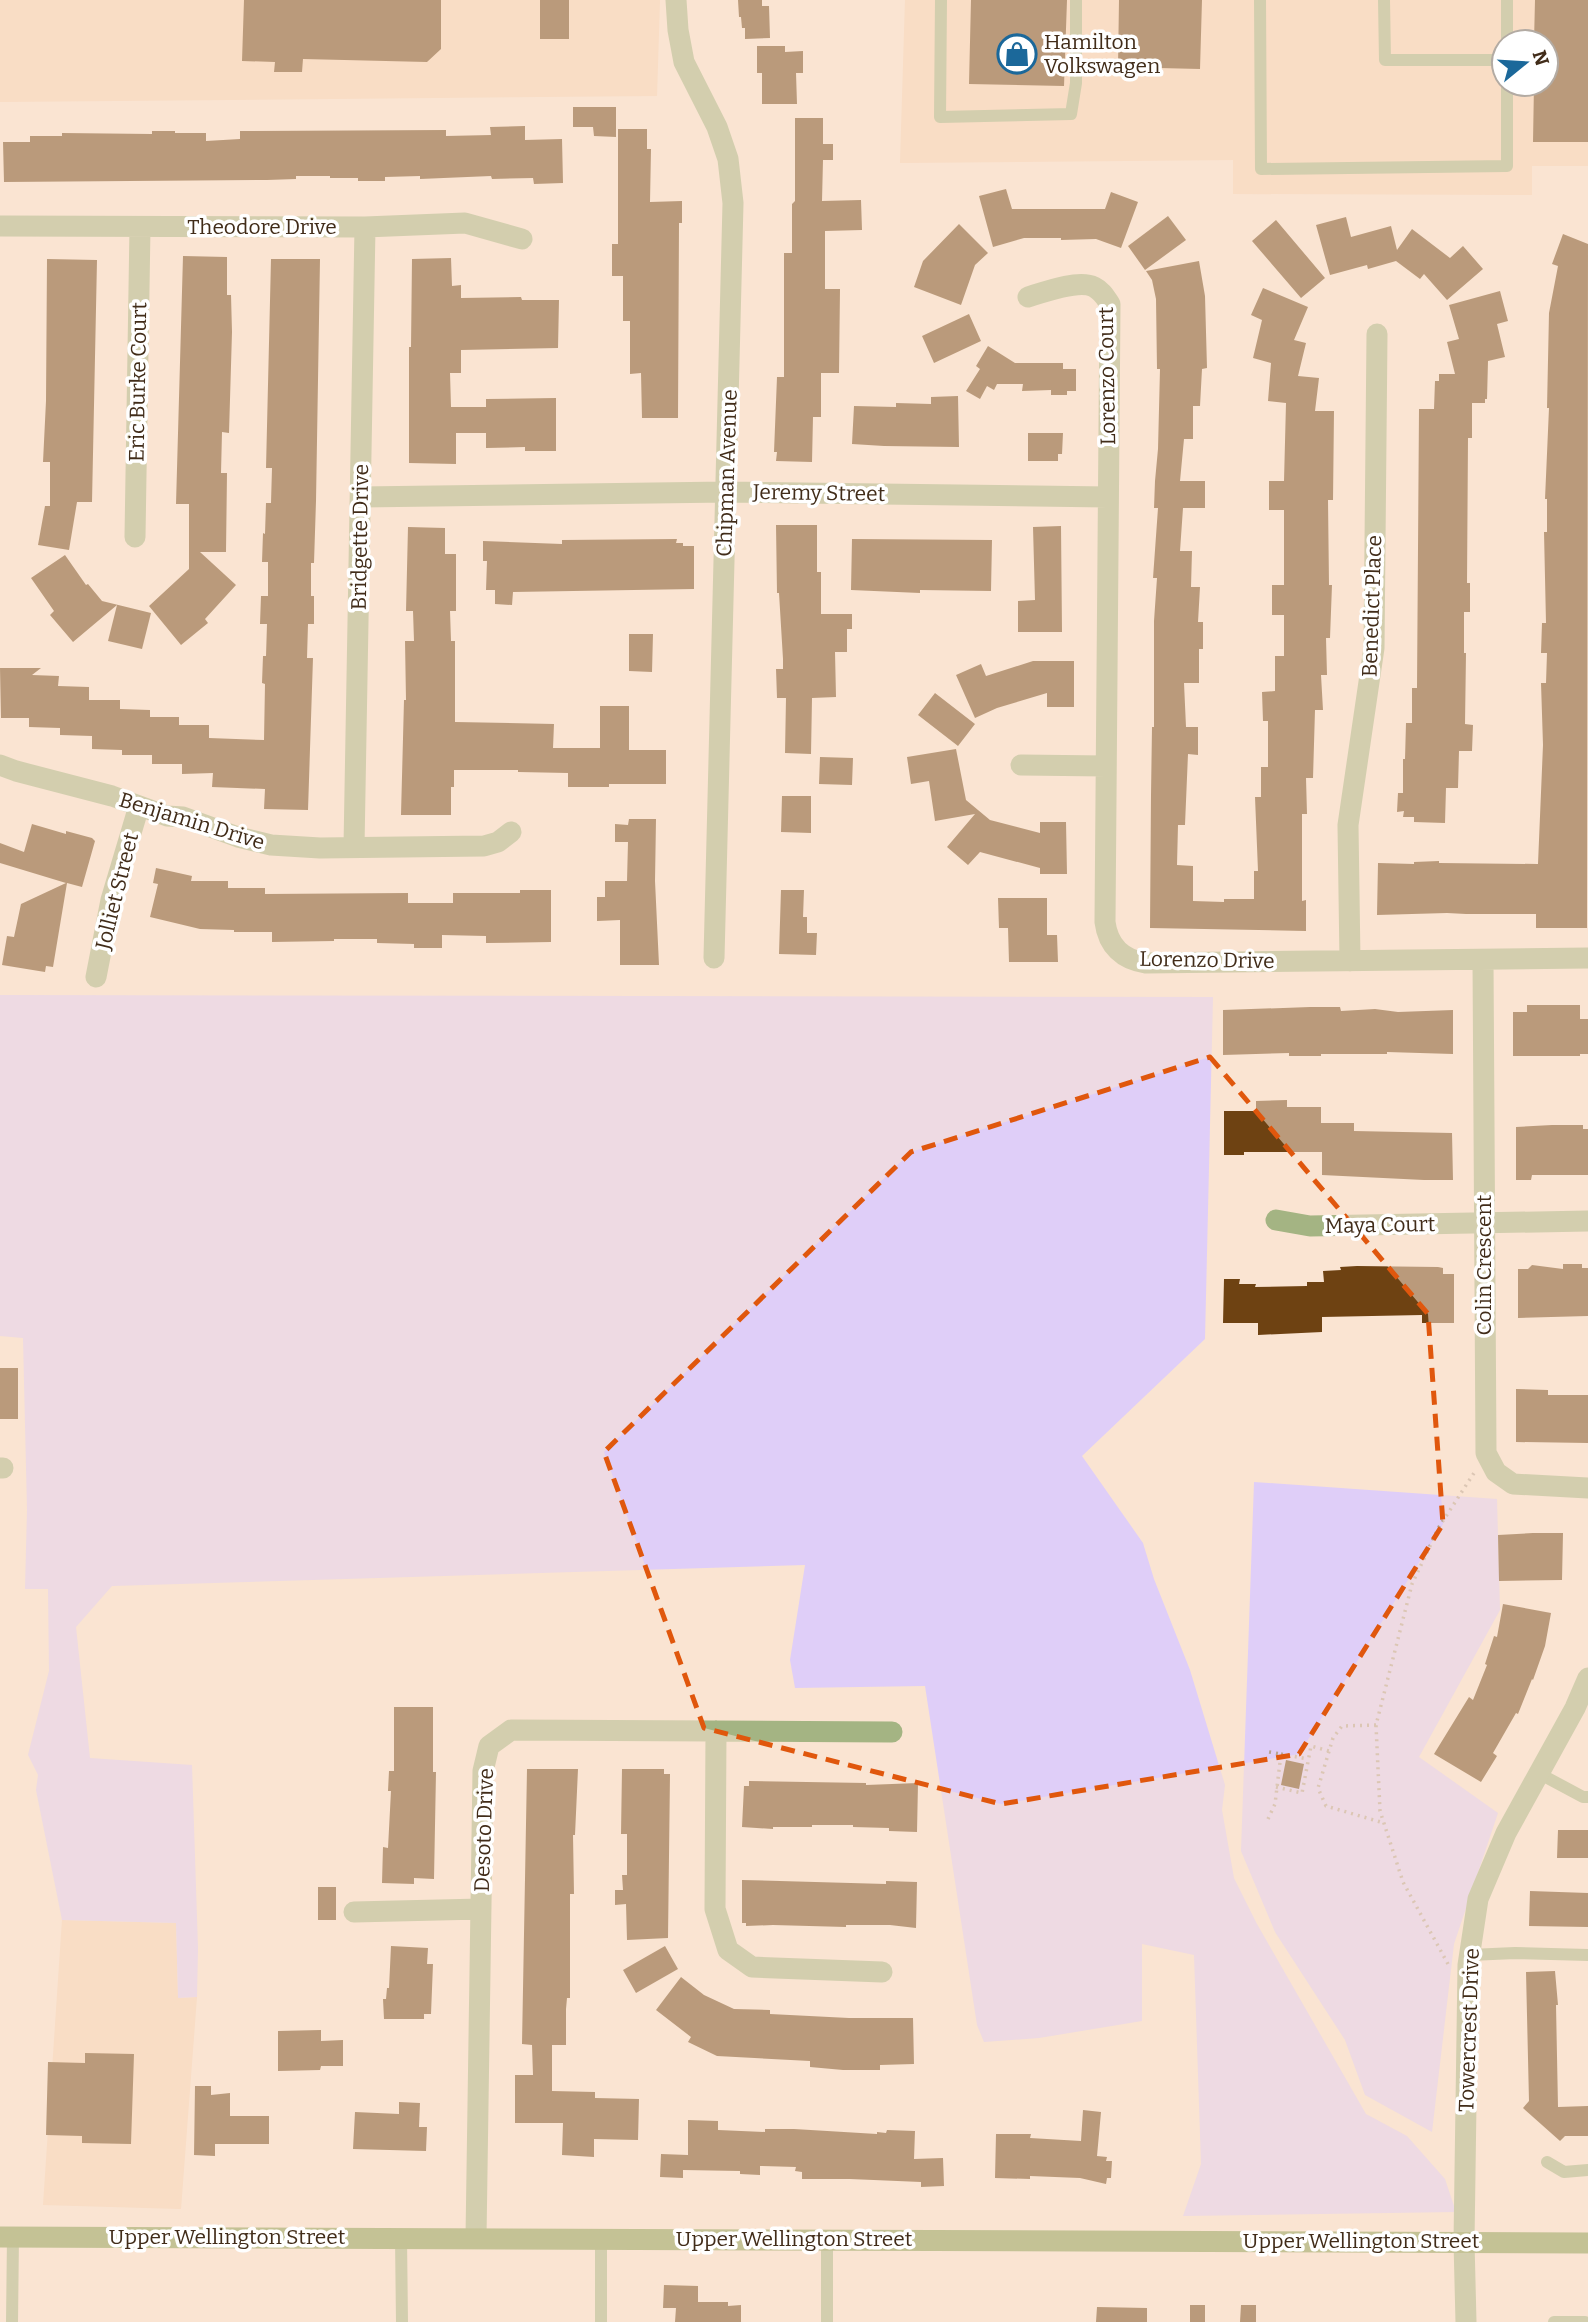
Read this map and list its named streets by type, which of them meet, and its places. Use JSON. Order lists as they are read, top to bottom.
{
  "streets": {
    "main road": ["Upper Wellington Street"],
    "street": [
      "Theodore Drive",
      "Lorenzo Court",
      "Eric Burke Court",
      "Chipman Avenue",
      "Jeremy Street",
      "Bridgette Drive",
      "Benedict Place",
      "Benjamin Drive",
      "Jolliet Street",
      "Lorenzo Drive",
      "Maya Court",
      "Colin Crescent",
      "Desoto Drive",
      "Towercrest Drive"
    ]
  },
  "crossings": [
    ["Theodore Drive", "Eric Burke Court"],
    ["Theodore Drive", "Bridgette Drive"],
    ["Lorenzo Court", "Jeremy Street"],
    ["Lorenzo Court", "Lorenzo Drive"],
    ["Chipman Avenue", "Jeremy Street"],
    ["Jeremy Street", "Bridgette Drive"],
    ["Jeremy Street", "Lorenzo Drive"],
    ["Bridgette Drive", "Benjamin Drive"],
    ["Benedict Place", "Lorenzo Drive"],
    ["Benjamin Drive", "Jolliet Street"],
    ["Lorenzo Drive", "Colin Crescent"],
    ["Maya Court", "Colin Crescent"],
    ["Desoto Drive", "Upper Wellington Street"],
    ["Towercrest Drive", "Upper Wellington Street"]
  ],
  "places": {
    "shop": ["Hamilton Volkswagen"]
  },
  "north": "right"
}
